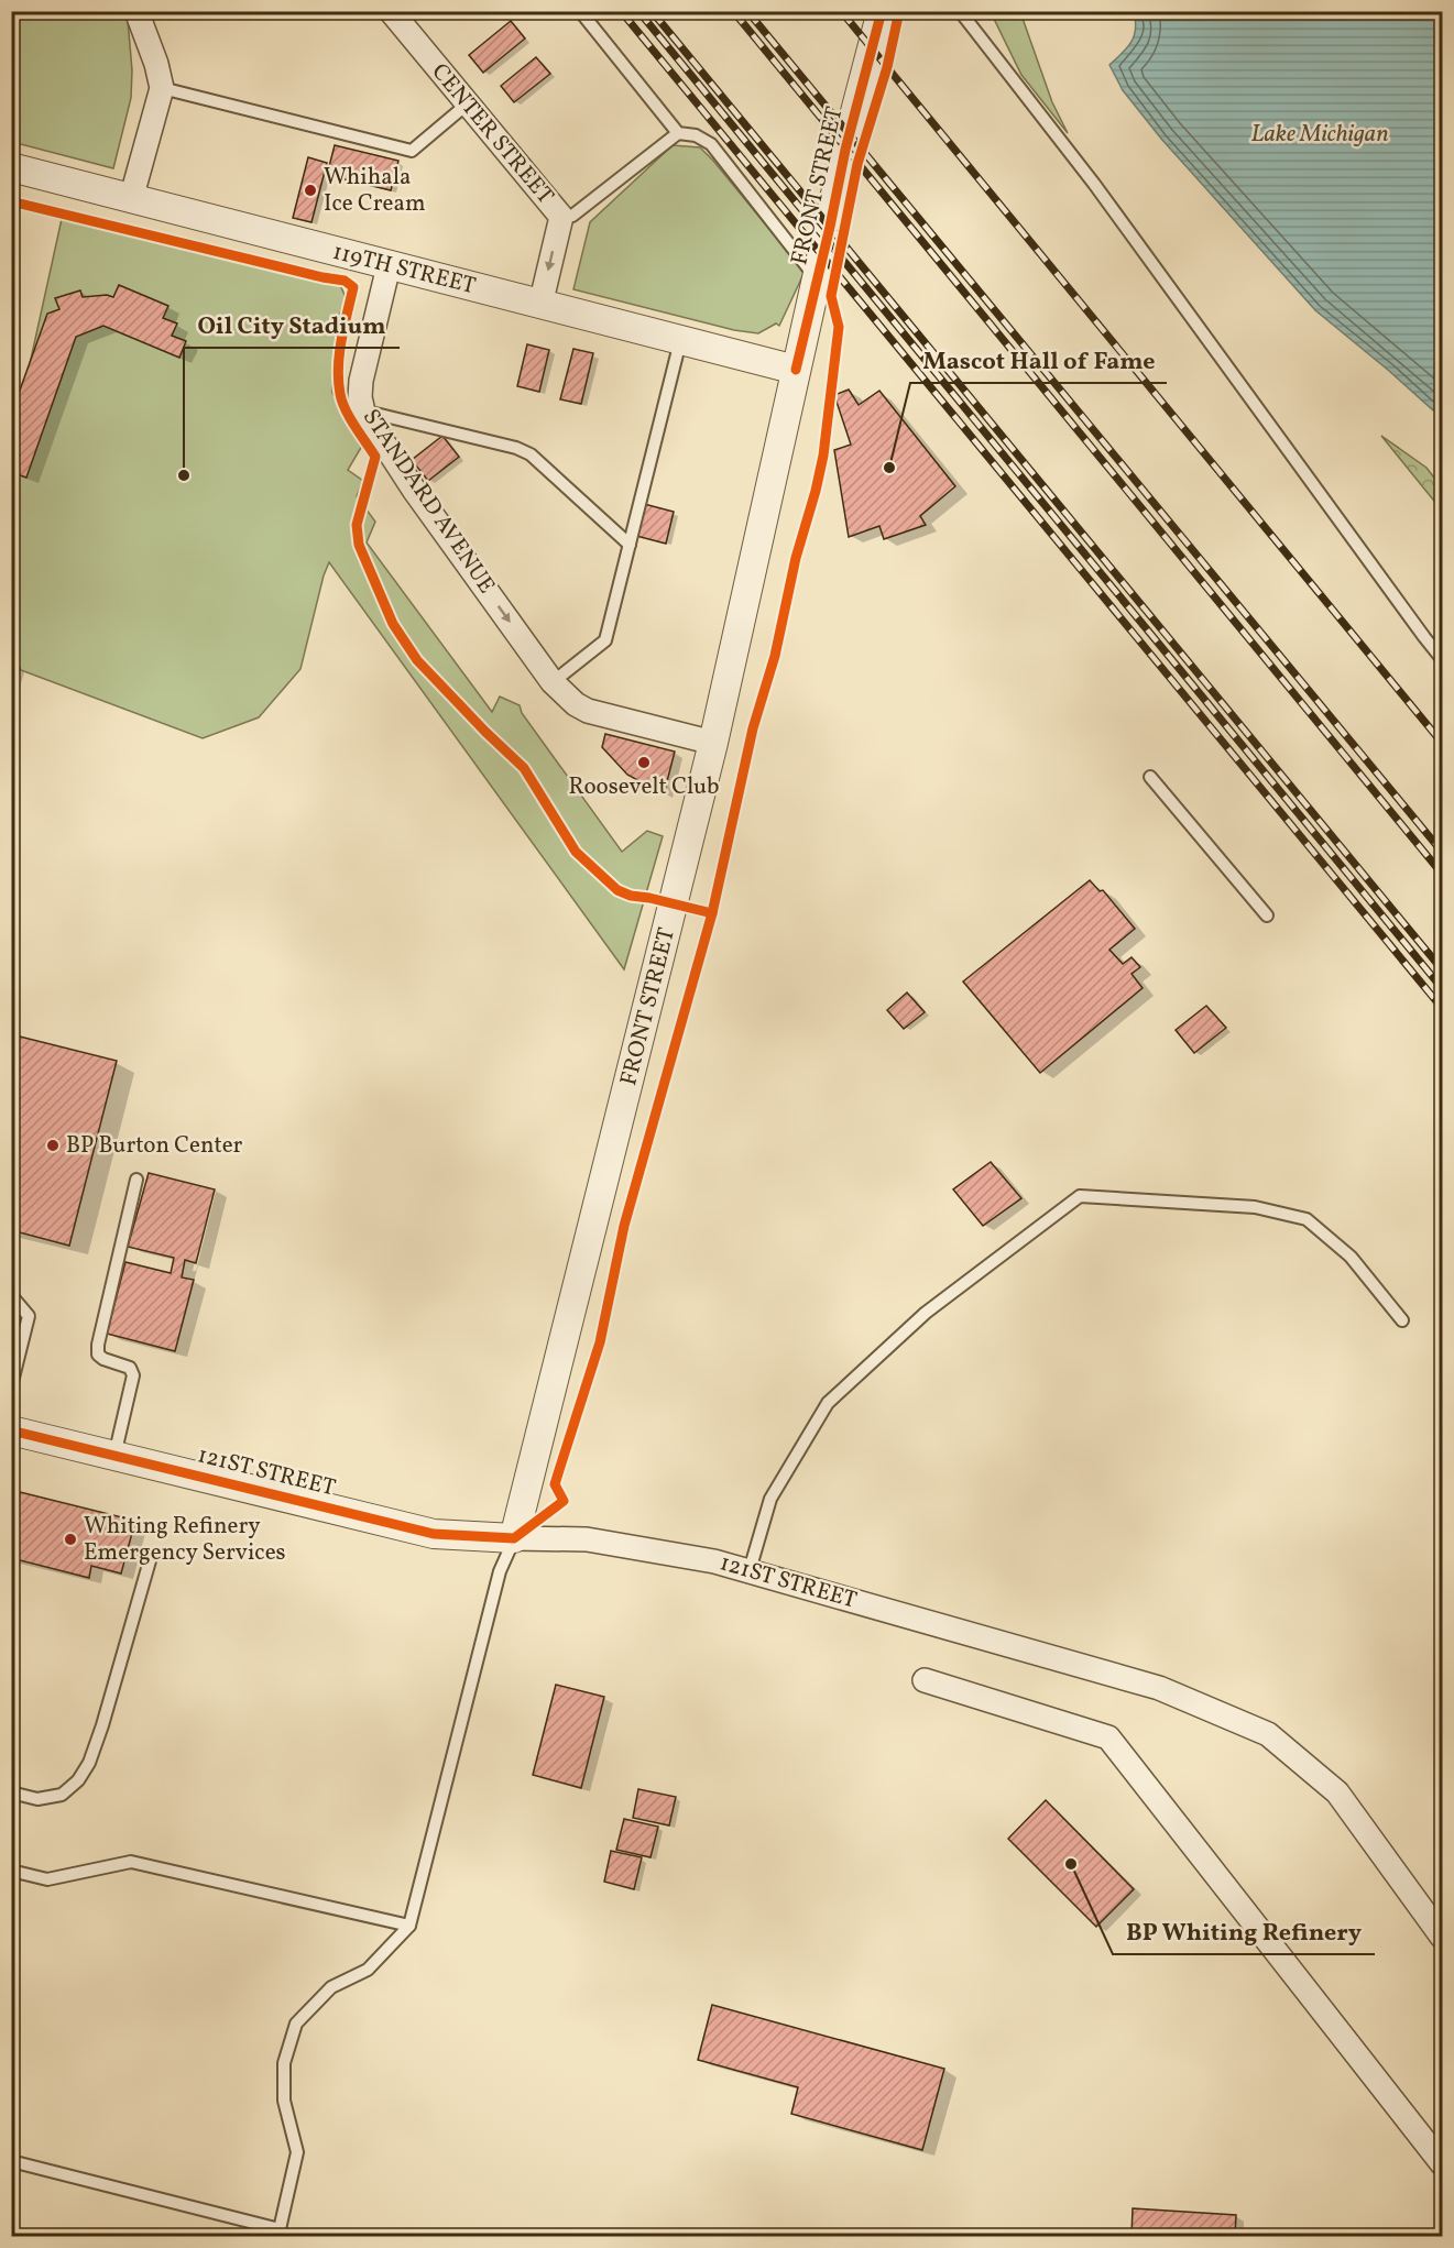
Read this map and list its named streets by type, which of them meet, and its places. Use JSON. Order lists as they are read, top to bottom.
{
  "streets": {
    "street": [
      "CENTER STREET",
      "FRONT STREET",
      "119TH STREET",
      "STANDARD AVENUE",
      "121ST STREET"
    ]
  },
  "crossings": [
    ["CENTER STREET", "119TH STREET"],
    ["FRONT STREET", "119TH STREET"],
    ["FRONT STREET", "STANDARD AVENUE"],
    ["FRONT STREET", "121ST STREET"],
    ["119TH STREET", "STANDARD AVENUE"]
  ],
  "one_way": ["STANDARD AVENUE"],
  "water": ["Lake Michigan"],
  "places": [
    "Whihala Ice Cream",
    "Mascot Hall of Fame",
    "Oil City Stadium",
    "Roosevelt Club",
    "BP Burton Center",
    "Whiting Refinery Emergency Services",
    "BP Whiting Refinery"
  ]
}
